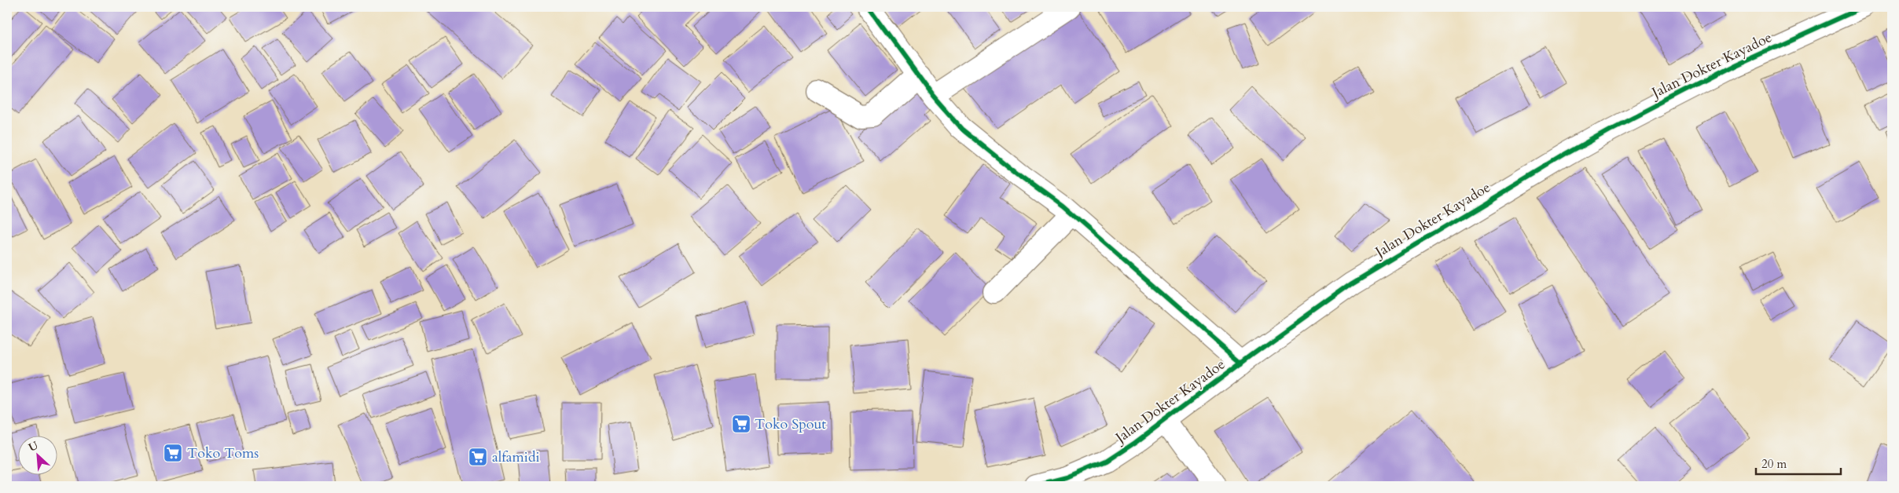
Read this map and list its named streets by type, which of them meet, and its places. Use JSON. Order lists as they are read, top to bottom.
{
  "streets": {
    "street": ["Jalan Dokter Kayadoe"]
  },
  "places": {
    "supermarket": ["Toko Spout", "Toko Toms", "alfamidi"]
  },
  "scale_bar": "20 m",
  "north": "top left"
}
